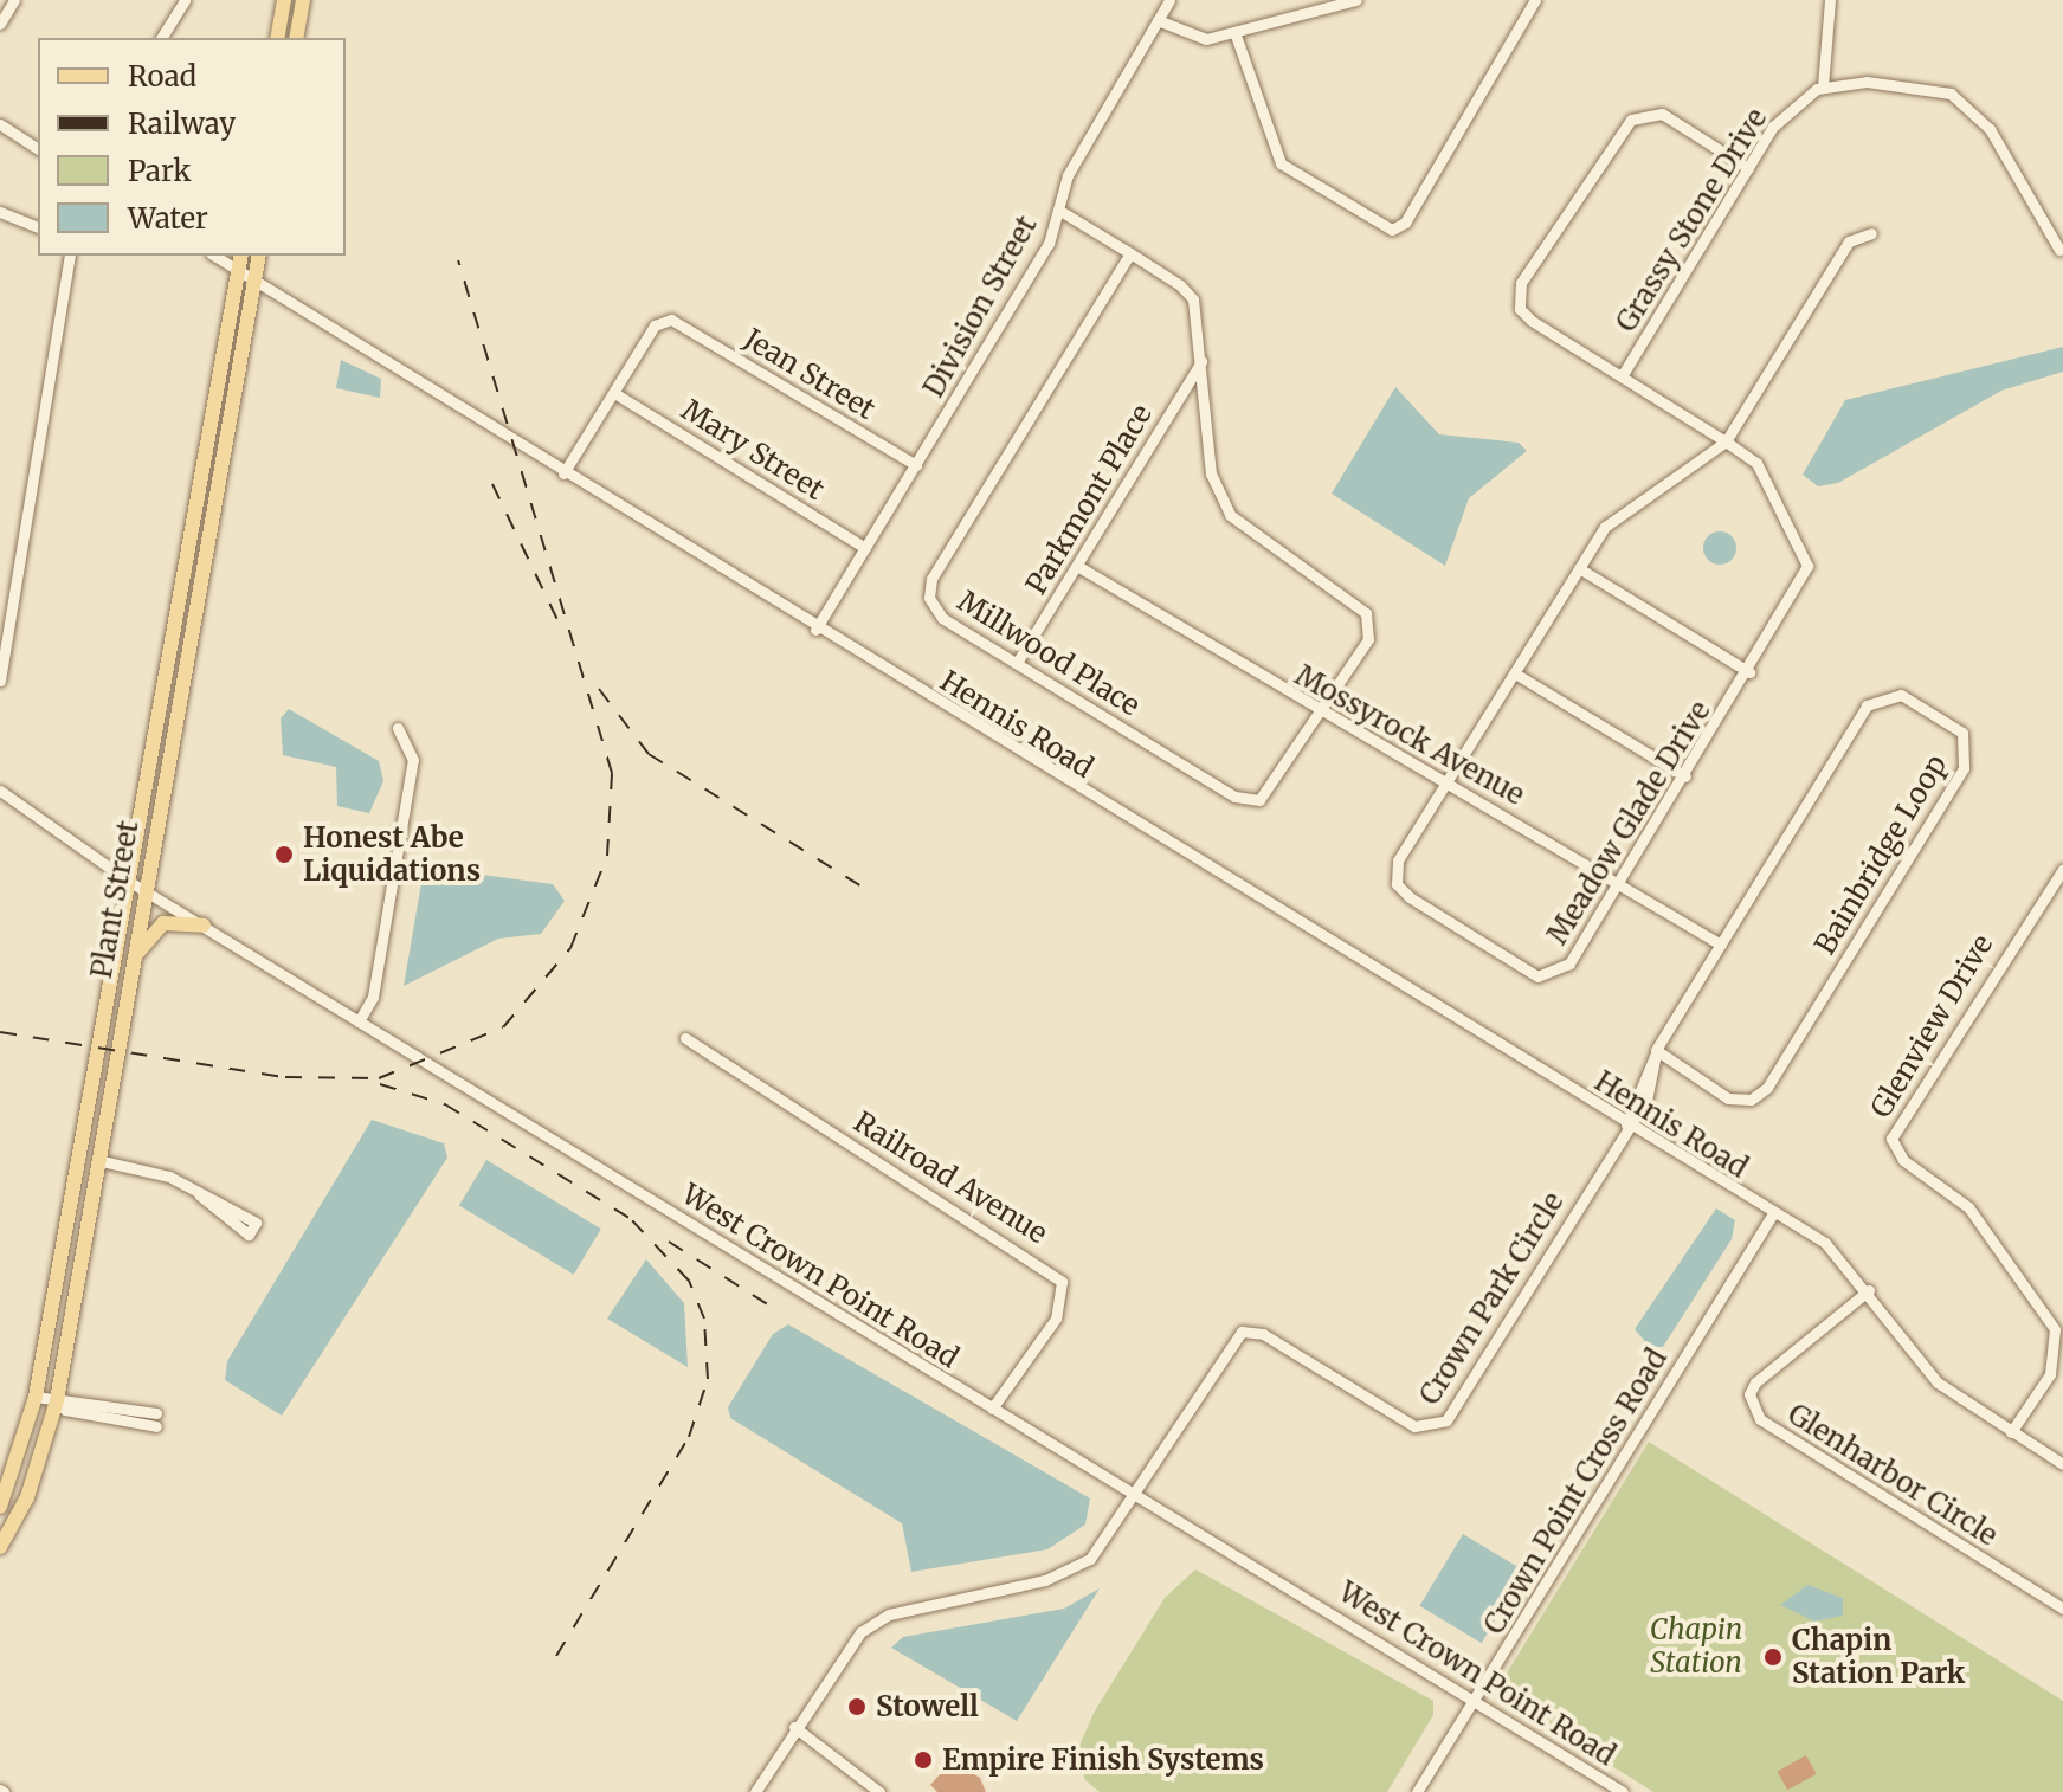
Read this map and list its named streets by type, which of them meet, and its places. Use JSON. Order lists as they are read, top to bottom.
{
  "streets": {
    "main road": ["Plant Street"],
    "street": [
      "Grassy Stone Drive",
      "Division Street",
      "Jean Street",
      "Mary Street",
      "Parkmont Place",
      "Millwood Place",
      "Hennis Road",
      "Mossyrock Avenue",
      "Meadow Glade Drive",
      "Bainbridge Loop",
      "Glenview Drive",
      "Railroad Avenue",
      "West Crown Point Road",
      "Crown Park Circle",
      "Glenharbor Circle",
      "Crown Point Cross Road"
    ]
  },
  "crossings": [
    ["Division Street", "Jean Street"],
    ["Division Street", "Mary Street"],
    ["Division Street", "Millwood Place"],
    ["Division Street", "Hennis Road"],
    ["Jean Street", "Mary Street"],
    ["Parkmont Place", "Millwood Place"],
    ["Parkmont Place", "Mossyrock Avenue"],
    ["Millwood Place", "Mossyrock Avenue"],
    ["Hennis Road", "Bainbridge Loop"],
    ["Hennis Road", "Plant Street"],
    ["Hennis Road", "Glenview Drive"],
    ["Hennis Road", "Crown Park Circle"],
    ["Hennis Road", "Glenharbor Circle"],
    ["Hennis Road", "Crown Point Cross Road"],
    ["Mossyrock Avenue", "Meadow Glade Drive"],
    ["Mossyrock Avenue", "Bainbridge Loop"],
    ["Bainbridge Loop", "Crown Park Circle"],
    ["Plant Street", "West Crown Point Road"],
    ["Railroad Avenue", "West Crown Point Road"],
    ["West Crown Point Road", "Crown Park Circle"],
    ["West Crown Point Road", "Crown Point Cross Road"]
  ],
  "parks": ["Chapin Station"],
  "places": [
    "Honest Abe Liquidations",
    "Chapin Station Park",
    "Stowell",
    "Empire Finish Systems"
  ],
  "legend": [
    "Road",
    "Railway",
    "Park",
    "Water"
  ]
}
